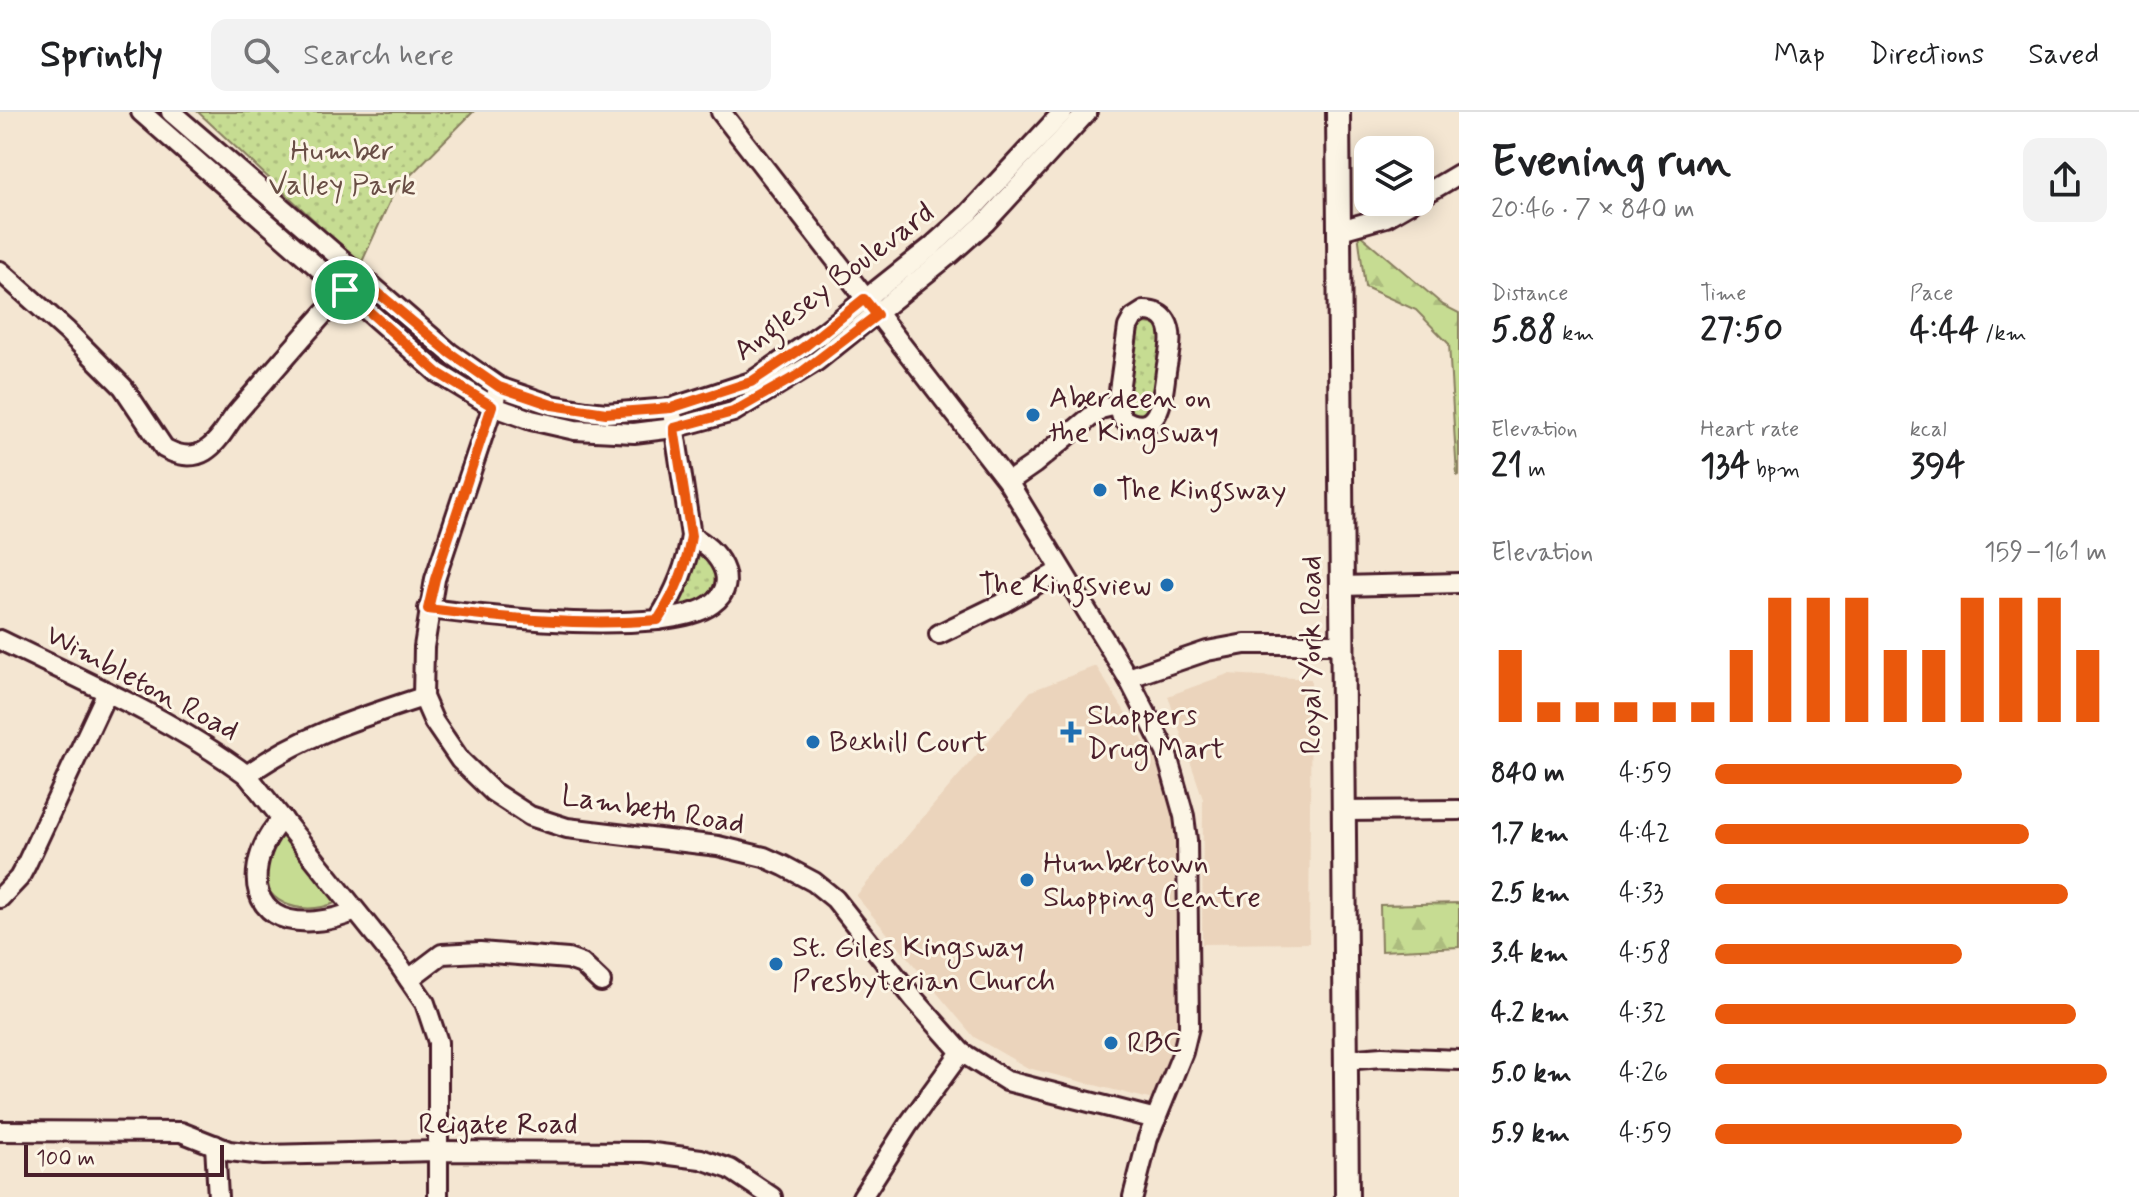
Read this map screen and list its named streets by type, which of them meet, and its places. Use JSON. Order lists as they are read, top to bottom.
{
  "streets": {
    "main road": ["Royal York Road"],
    "street": [
      "Anglesey Boulevard",
      "Wimbleton Road",
      "Lambeth Road",
      "Reigate Road"
    ]
  },
  "crossings": [
    ["Wimbleton Road", "Reigate Road"]
  ],
  "parks": ["Humber Valley Park"],
  "places": {
    "other": [
      "Aberdeen on the Kingsway",
      "The Kingsway",
      "The Kingsview",
      "Bexhill Court",
      "Humbertown Shopping Centre",
      "St. Giles Kingsway Presbyterian Church",
      "RBC"
    ],
    "health": ["Shoppers Drug Mart"]
  },
  "scale_bar": "100 m",
  "page": {
    "header": "Sprintly",
    "search": "Search here",
    "nav": ["Map", "Directions", "Saved"],
    "heading": ["Evening run", "20:46 · 7 × 840 m"],
    "stats": [
      ["Distance", "5.88 km"],
      ["Time", "27:50"],
      ["Pace", "4:44 /km"],
      ["Elevation", "21 m"],
      ["Heart rate", "134 bpm"],
      ["kcal", "394"]
    ],
    "chart": ["Elevation", "159–161 m"],
    "list": [
      {
        "name": "840 m",
        "note": "4:59"
      },
      {
        "name": "1.7 km",
        "note": "4:42"
      },
      {
        "name": "2.5 km",
        "note": "4:33"
      },
      {
        "name": "3.4 km",
        "note": "4:58"
      },
      {
        "name": "4.2 km",
        "note": "4:32"
      },
      {
        "name": "5.0 km",
        "note": "4:26"
      },
      {
        "name": "5.9 km",
        "note": "4:59"
      }
    ],
    "scale": "100 m"
  }
}
